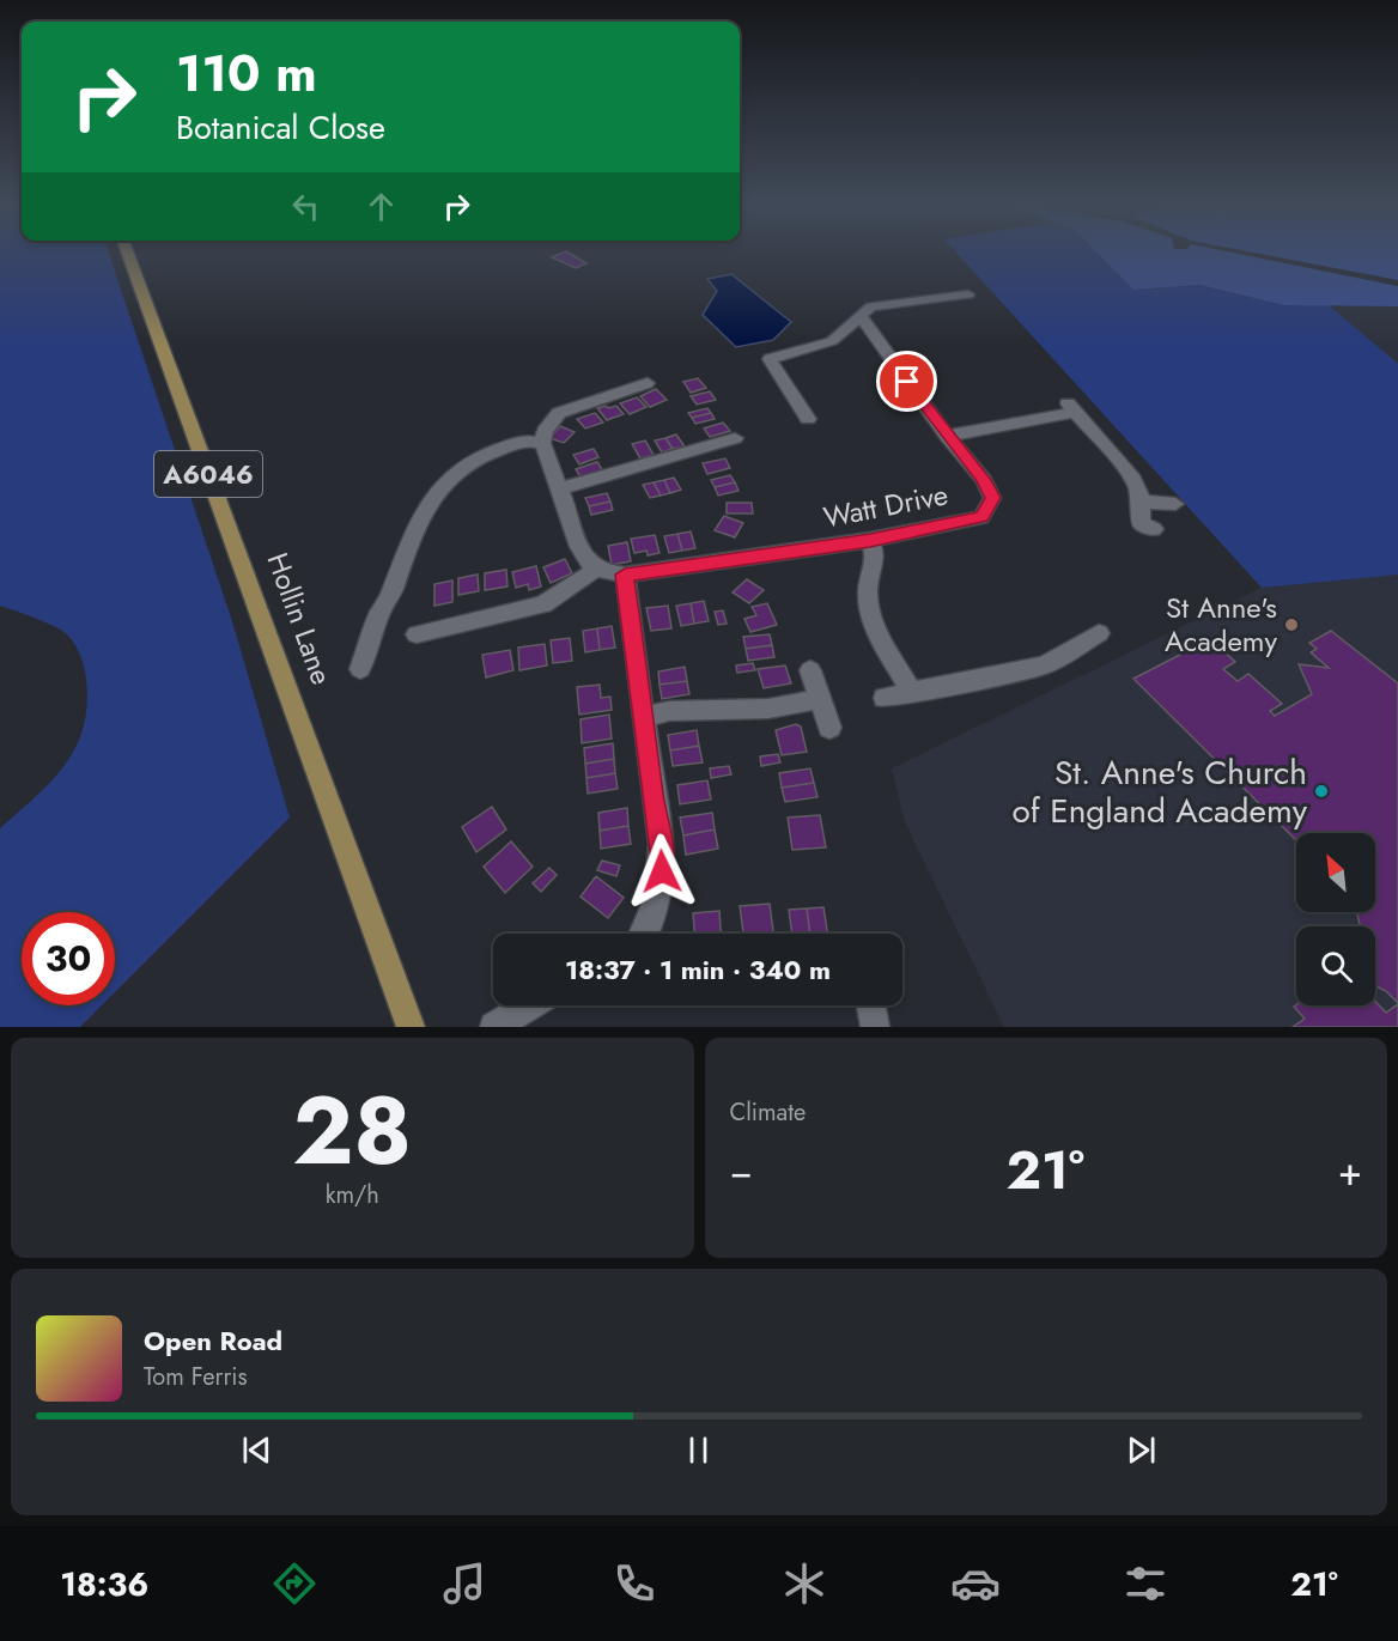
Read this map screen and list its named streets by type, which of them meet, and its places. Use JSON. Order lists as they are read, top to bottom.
{
  "streets": {
    "main road": ["A6046", "Hollin Lane"],
    "street": ["Watt Drive"]
  },
  "places": ["St Anne's Academy", "St. Anne's Church of England Academy"],
  "north": "top left",
  "page": {
    "turn": ["110 m", "Botanical Close"],
    "limit": "30",
    "trip": "18:37 · 1 min · 340 m",
    "tile": [
      ["28", "km/h"],
      "Climate"
    ],
    "heat": ["−", "21°", "+"],
    "song": ["Open Road", "Tom Ferris"],
    "tabs": ["18:36", "21°"]
  }
}
